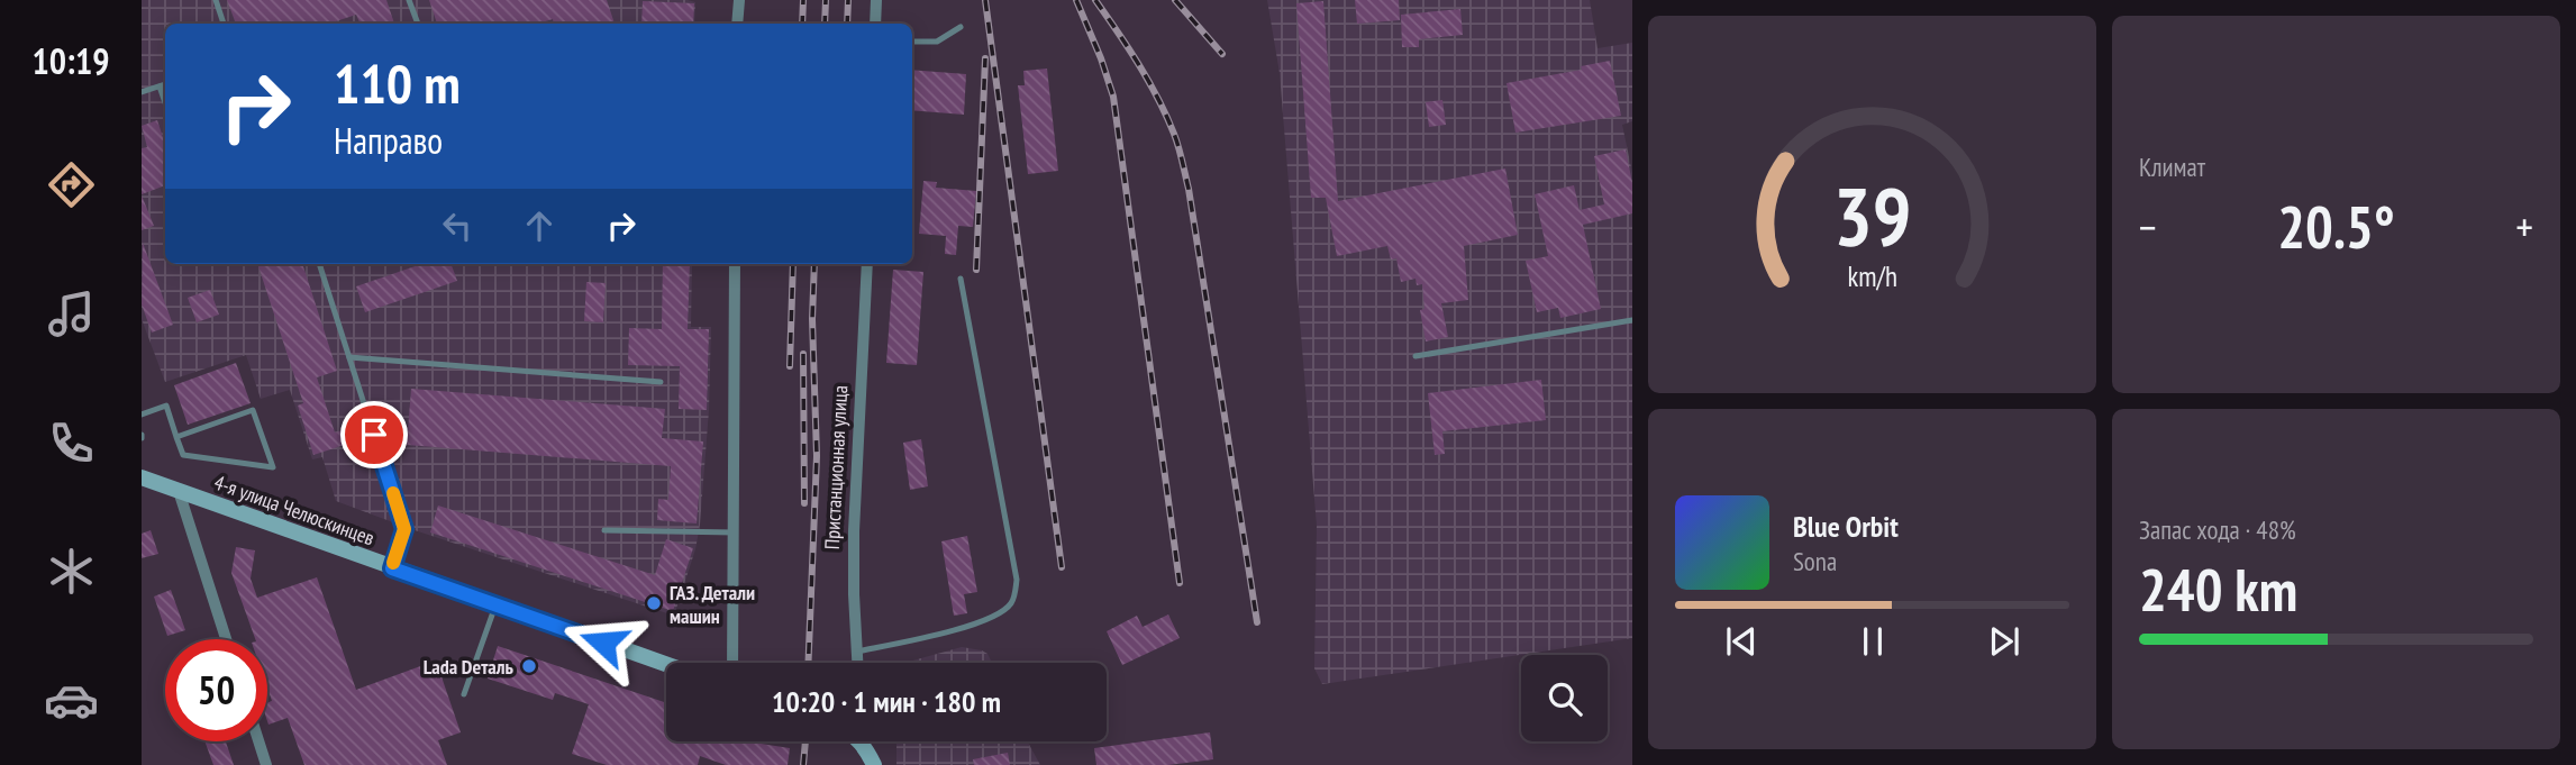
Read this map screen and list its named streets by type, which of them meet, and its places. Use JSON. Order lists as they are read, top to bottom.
{
  "streets": {
    "main road": ["4-я улица Челюскинцев"],
    "street": ["Пристанционная улица"]
  },
  "places": ["ГАЗ. Детали машин", "Lada Dеталь"],
  "page": {
    "tabs": "10:19",
    "tile": [
      "Климат",
      ["Запас хода · 48%", "240 km"]
    ],
    "turn": ["110 m", "Направо"],
    "heat": ["−", "20.5°", "+"],
    "song": ["Blue Orbit", "Sona"],
    "limit": "50",
    "trip": "10:20 · 1 мин · 180 m",
    "gauge": ["39", "km/h"]
  }
}
